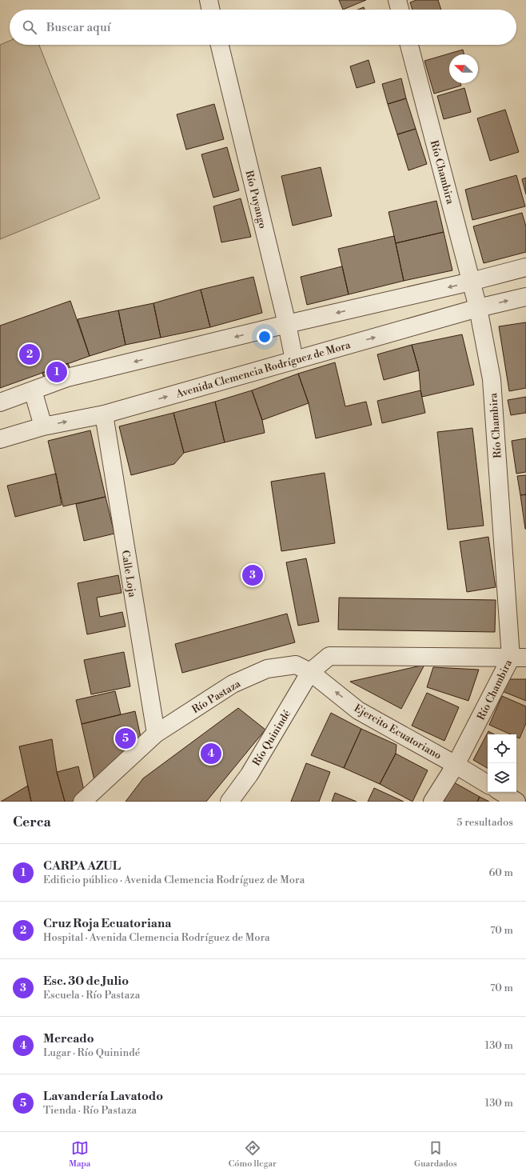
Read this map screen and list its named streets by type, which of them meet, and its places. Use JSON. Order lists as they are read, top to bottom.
{
  "streets": {
    "street": [
      "Río Chambira",
      "Río Puyango",
      "Avenida Clemencia Rodríguez de Mora",
      "Calle Loja",
      "Río Pastaza",
      "Ejercito Ecuatoriano",
      "Río Quinindé"
    ]
  },
  "crossings": [
    ["Río Chambira", "Avenida Clemencia Rodríguez de Mora"],
    ["Río Chambira", "Ejercito Ecuatoriano"],
    ["Río Puyango", "Avenida Clemencia Rodríguez de Mora"],
    ["Avenida Clemencia Rodríguez de Mora", "Calle Loja"],
    ["Calle Loja", "Río Pastaza"],
    ["Río Pastaza", "Ejercito Ecuatoriano"],
    ["Río Pastaza", "Río Quinindé"],
    ["Ejercito Ecuatoriano", "Río Quinindé"]
  ],
  "one_way": ["Ejercito Ecuatoriano"],
  "north": "left",
  "page": {
    "search": "Buscar aquí",
    "pins": [
      "2",
      "1",
      "3",
      "5",
      "4"
    ],
    "heading": ["Cerca", "5 resultados"],
    "list": [
      {
        "mark": "1",
        "name": "CARPA AZUL",
        "note": "Edificio público · Avenida Clemencia Rodríguez de Mora",
        "value": "60 m"
      },
      {
        "mark": "2",
        "name": "Cruz Roja Ecuatoriana",
        "note": "Hospital · Avenida Clemencia Rodríguez de Mora",
        "value": "70 m"
      },
      {
        "mark": "3",
        "name": "Esc. 30 de Julio",
        "note": "Escuela · Río Pastaza",
        "value": "70 m"
      },
      {
        "mark": "4",
        "name": "Mercado",
        "note": "Lugar · Río Quinindé",
        "value": "130 m"
      },
      {
        "mark": "5",
        "name": "Lavandería Lavatodo",
        "note": "Tienda · Río Pastaza",
        "value": "130 m"
      }
    ],
    "nav": ["Mapa", "Cómo llegar", "Guardados"]
  }
}
